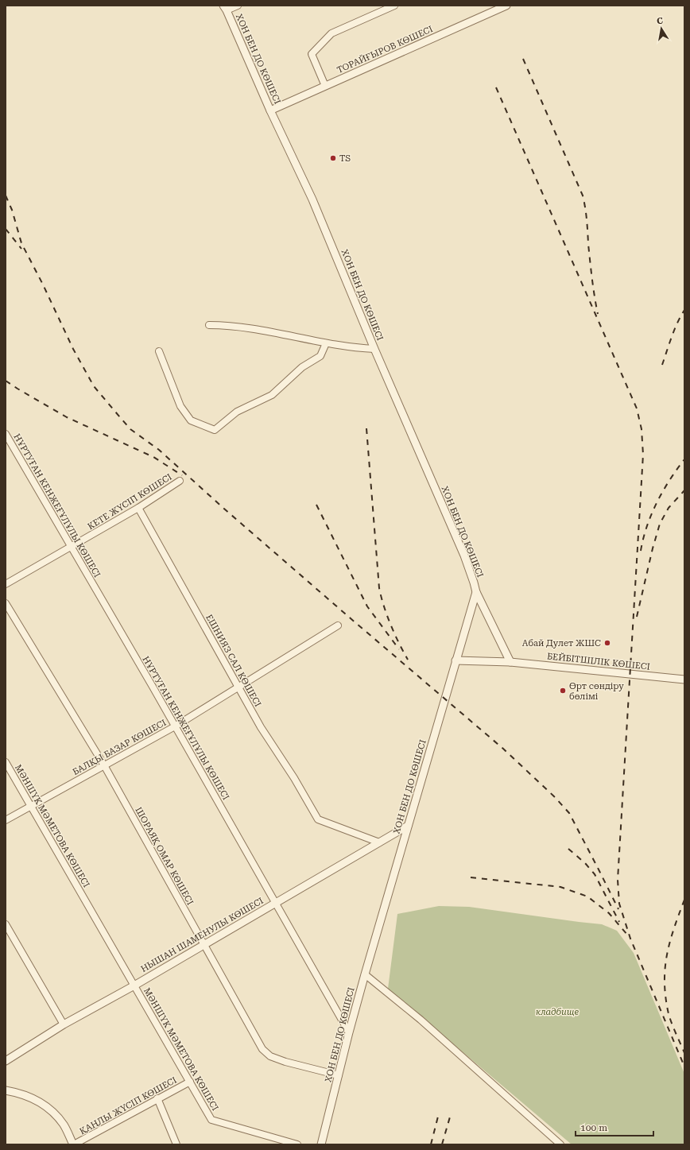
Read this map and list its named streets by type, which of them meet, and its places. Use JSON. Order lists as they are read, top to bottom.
{
  "streets": {
    "street": [
      "ТОРАЙҒЫРОВ КӨШЕСІ",
      "ХОН БЕН ДО КӨШЕСІ",
      "КЕТЕ ЖҮСІП КӨШЕСІ",
      "НҰРТУҒАН КЕНЖЕҒҰЛҰЛЫ КӨШЕСІ",
      "ЕШНИЯЗ САЛ КӨШЕСІ",
      "БЕЙБІТШІЛІК КӨШЕСІ",
      "БАЛҚЫ БАЗАР КӨШЕСІ",
      "МӘНШҮК МӘМЕТОВА КӨШЕСІ",
      "ШОРАЯҚ ОМАР КӨШЕСІ",
      "НЫШАН ШАМЕНУЛЫ КӨШЕСІ",
      "ҚАҢЛЫ ЖҮСІП КӨШЕСІ"
    ]
  },
  "crossings": [
    ["ТОРАЙҒЫРОВ КӨШЕСІ", "ХОН БЕН ДО КӨШЕСІ"],
    ["ХОН БЕН ДО КӨШЕСІ", "НҰРТУҒАН КЕНЖЕҒҰЛҰЛЫ КӨШЕСІ"],
    ["ХОН БЕН ДО КӨШЕСІ", "БЕЙБІТШІЛІК КӨШЕСІ"],
    ["ХОН БЕН ДО КӨШЕСІ", "ШОРАЯҚ ОМАР КӨШЕСІ"],
    ["ХОН БЕН ДО КӨШЕСІ", "НЫШАН ШАМЕНУЛЫ КӨШЕСІ"],
    ["КЕТЕ ЖҮСІП КӨШЕСІ", "НҰРТУҒАН КЕНЖЕҒҰЛҰЛЫ КӨШЕСІ"],
    ["КЕТЕ ЖҮСІП КӨШЕСІ", "ЕШНИЯЗ САЛ КӨШЕСІ"],
    ["НҰРТУҒАН КЕНЖЕҒҰЛҰЛЫ КӨШЕСІ", "БАЛҚЫ БАЗАР КӨШЕСІ"],
    ["НҰРТУҒАН КЕНЖЕҒҰЛҰЛЫ КӨШЕСІ", "НЫШАН ШАМЕНУЛЫ КӨШЕСІ"],
    ["ЕШНИЯЗ САЛ КӨШЕСІ", "БАЛҚЫ БАЗАР КӨШЕСІ"],
    ["ЕШНИЯЗ САЛ КӨШЕСІ", "НЫШАН ШАМЕНУЛЫ КӨШЕСІ"],
    ["БАЛҚЫ БАЗАР КӨШЕСІ", "МӘНШҮК МӘМЕТОВА КӨШЕСІ"],
    ["БАЛҚЫ БАЗАР КӨШЕСІ", "ШОРАЯҚ ОМАР КӨШЕСІ"],
    ["МӘНШҮК МӘМЕТОВА КӨШЕСІ", "НЫШАН ШАМЕНУЛЫ КӨШЕСІ"],
    ["МӘНШҮК МӘМЕТОВА КӨШЕСІ", "ҚАҢЛЫ ЖҮСІП КӨШЕСІ"],
    ["ШОРАЯҚ ОМАР КӨШЕСІ", "НЫШАН ШАМЕНУЛЫ КӨШЕСІ"]
  ],
  "parks": ["кладбище"],
  "places": ["TS", "Абай Дулет ЖШС", "Өрт сөндіру бөлімі"],
  "scale_bar": "100 m",
  "north": "top"
}
